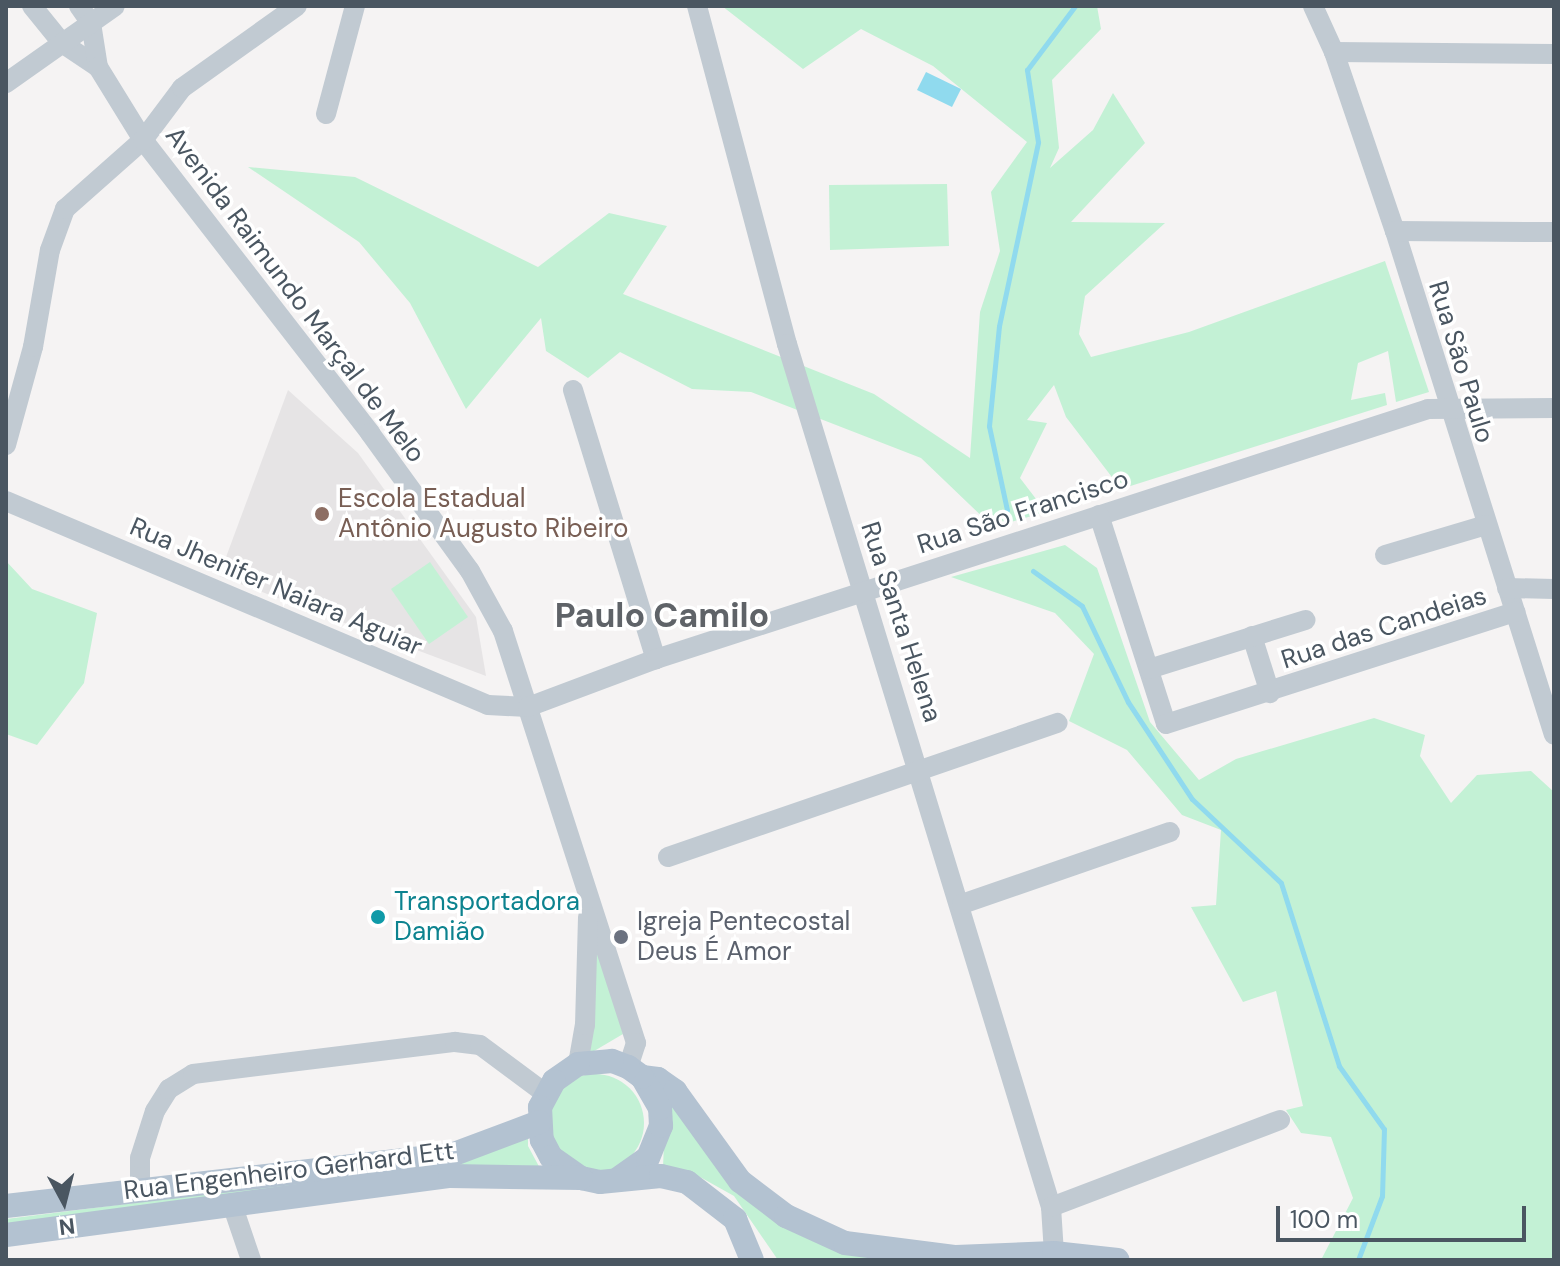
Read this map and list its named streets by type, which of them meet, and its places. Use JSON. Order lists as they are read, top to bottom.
{
  "streets": {
    "main road": ["Rua Engenheiro Gerhard Ett"],
    "street": [
      "Avenida Raimundo Marçal de Melo",
      "Rua São Paulo",
      "Rua São Francisco",
      "Rua Jhenifer Naiara Aguiar",
      "Rua Santa Helena",
      "Rua das Candeias"
    ]
  },
  "crossings": [
    ["Avenida Raimundo Marçal de Melo", "Rua São Francisco"],
    ["Avenida Raimundo Marçal de Melo", "Rua Jhenifer Naiara Aguiar"],
    ["Avenida Raimundo Marçal de Melo", "Rua Engenheiro Gerhard Ett"],
    ["Rua São Paulo", "Rua São Francisco"],
    ["Rua São Paulo", "Rua das Candeias"],
    ["Rua São Francisco", "Rua Jhenifer Naiara Aguiar"],
    ["Rua São Francisco", "Rua Santa Helena"]
  ],
  "districts": ["Paulo Camilo"],
  "places": ["Escola Estadual Antônio Augusto Ribeiro", "Transportadora Damião", "Igreja Pentecostal Deus É Amor"],
  "scale_bar": "100 m",
  "north": "bottom"
}
